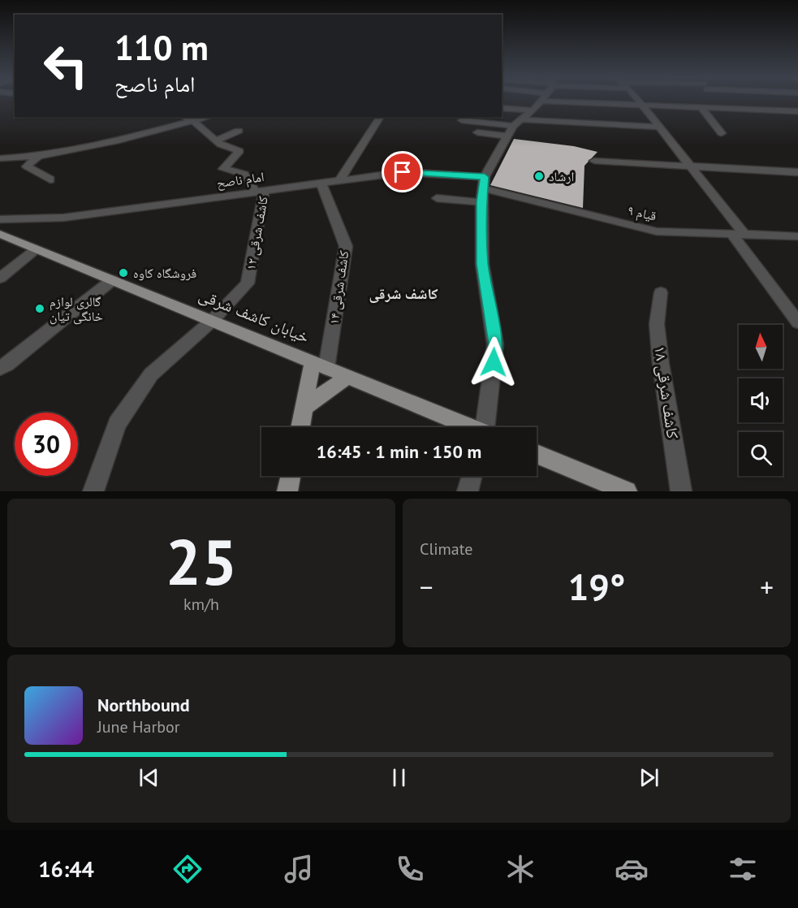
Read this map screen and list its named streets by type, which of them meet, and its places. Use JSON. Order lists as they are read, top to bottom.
{
  "streets": {
    "main road": ["خیابان کاشف شرقی"],
    "street": [
      "امام ناصح",
      "قیام ۹",
      "کاشف شرقی ۱۲",
      "کاشف شرقی ۱۴",
      "کاشف شرقی ۱۸"
    ]
  },
  "crossings": [
    ["امام ناصح", "قیام ۹"],
    ["امام ناصح", "کاشف شرقی ۱۲"],
    ["امام ناصح", "کاشف شرقی ۱۴"],
    ["کاشف شرقی ۱۲", "خیابان کاشف شرقی"],
    ["کاشف شرقی ۱۴", "خیابان کاشف شرقی"]
  ],
  "districts": ["کاشف شرقی"],
  "places": ["ارشاد", "فروشگاه کاوه", "گالری لوازم خانگی تیان"],
  "north": "top",
  "page": {
    "turn": ["110 m", "امام ناصح"],
    "limit": "30",
    "trip": "16:45 · 1 min · 150 m",
    "tile": [
      ["25", "km/h"],
      "Climate"
    ],
    "heat": ["−", "19°", "+"],
    "song": ["Northbound", "June Harbor"],
    "tabs": "16:44"
  }
}
